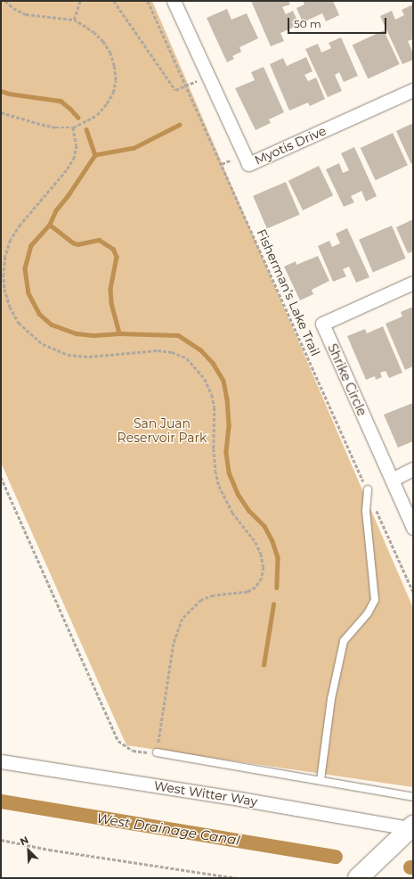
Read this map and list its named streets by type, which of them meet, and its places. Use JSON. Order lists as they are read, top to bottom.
{
  "streets": {
    "street": ["Myotis Drive", "Shrike Circle", "West Witter Way"],
    "path": ["Fisherman’s Lake Trail"]
  },
  "water": ["West Drainage Canal"],
  "parks": ["San Juan Reservoir Park"],
  "scale_bar": "50 m",
  "north": "top left"
}
